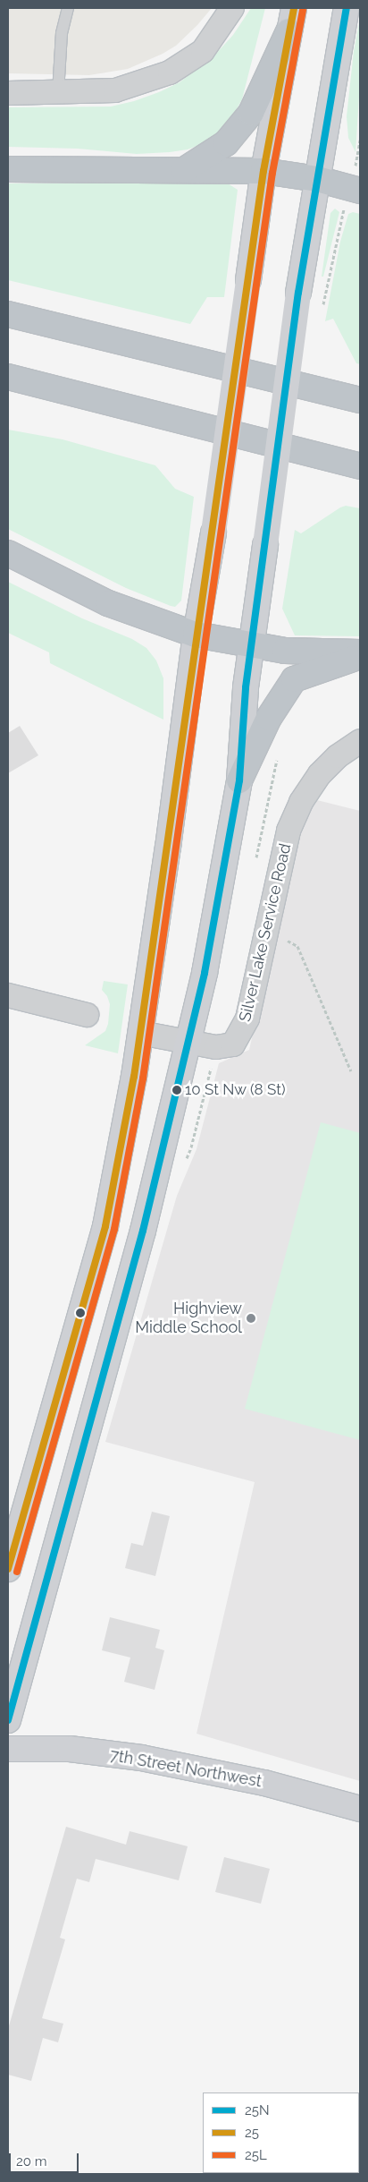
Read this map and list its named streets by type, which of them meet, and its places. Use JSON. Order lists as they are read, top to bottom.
{
  "streets": {
    "main road": ["7th Street Northwest"],
    "street": ["Silver Lake Service Road"]
  },
  "places": ["10 St Nw (8 St)", "Highview Middle School"],
  "lines": ["transit line 25N", "transit line 25", "transit line 25L"],
  "legend": ["25N", "25", "25L"],
  "scale_bar": "20 m"
}
